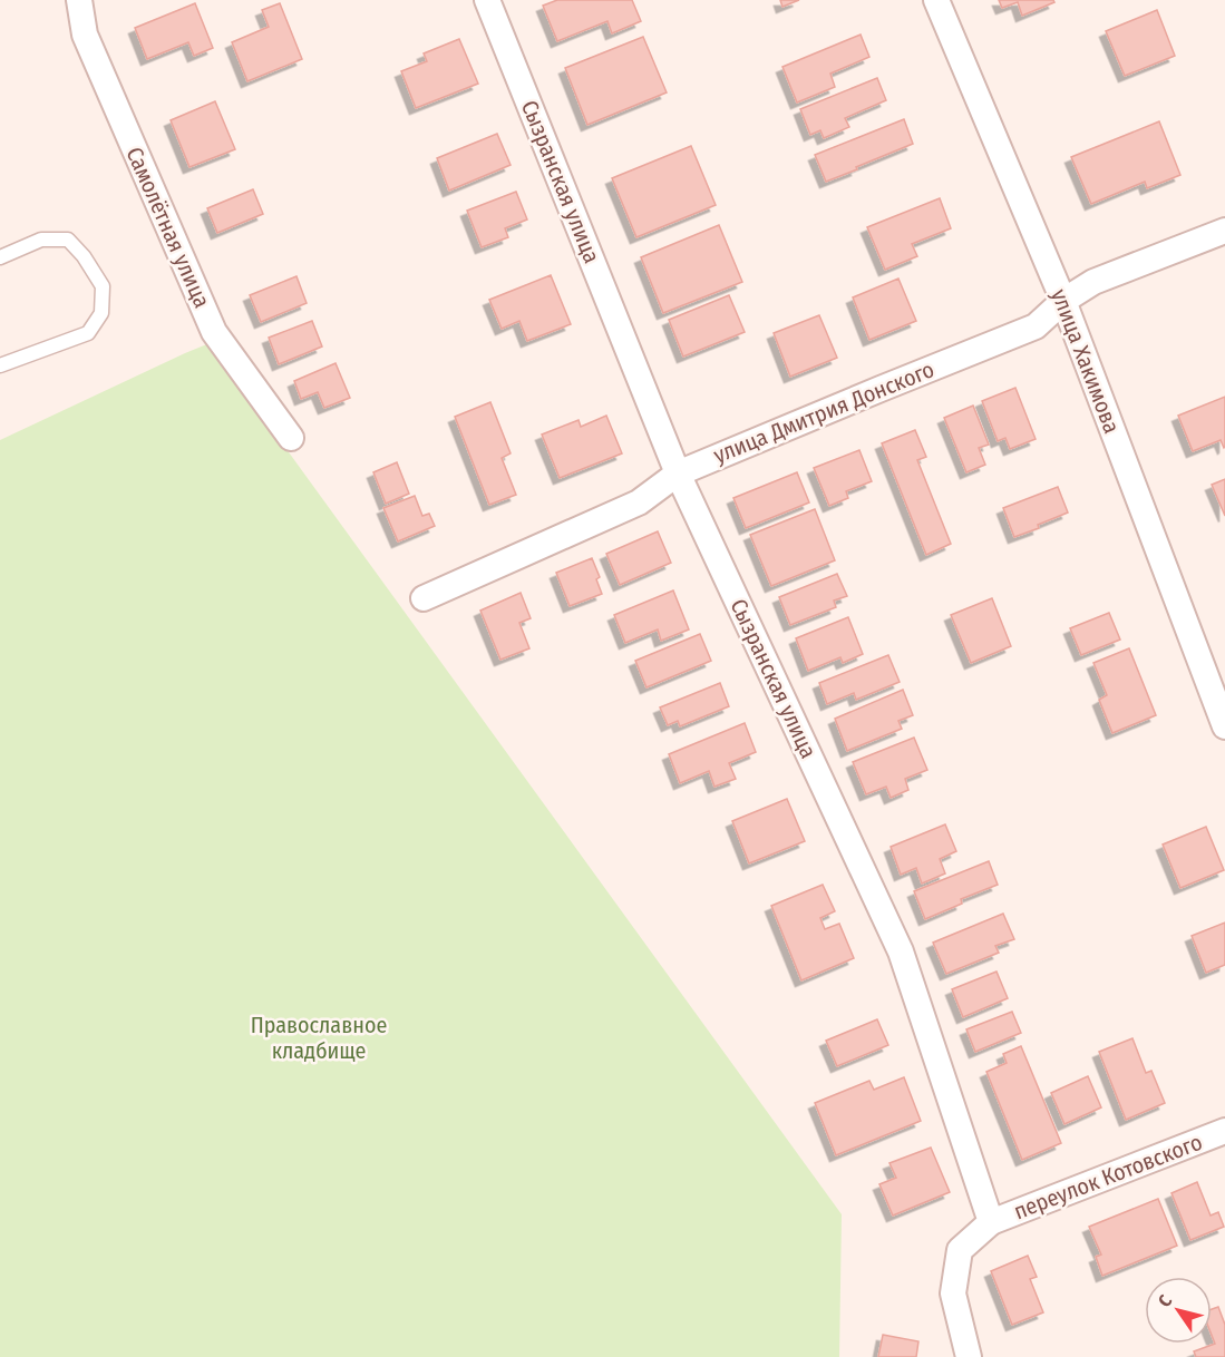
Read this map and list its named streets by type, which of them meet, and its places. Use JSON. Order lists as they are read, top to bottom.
{
  "streets": {
    "street": [
      "Сызранская улица",
      "Самолётная улица",
      "улица Хакимова",
      "улица Дмитрия Донского",
      "переулок Котовского"
    ]
  },
  "crossings": [
    ["Сызранская улица", "улица Дмитрия Донского"],
    ["Сызранская улица", "переулок Котовского"],
    ["улица Хакимова", "улица Дмитрия Донского"]
  ],
  "parks": ["Православное кладбище"],
  "north": "top left"
}
